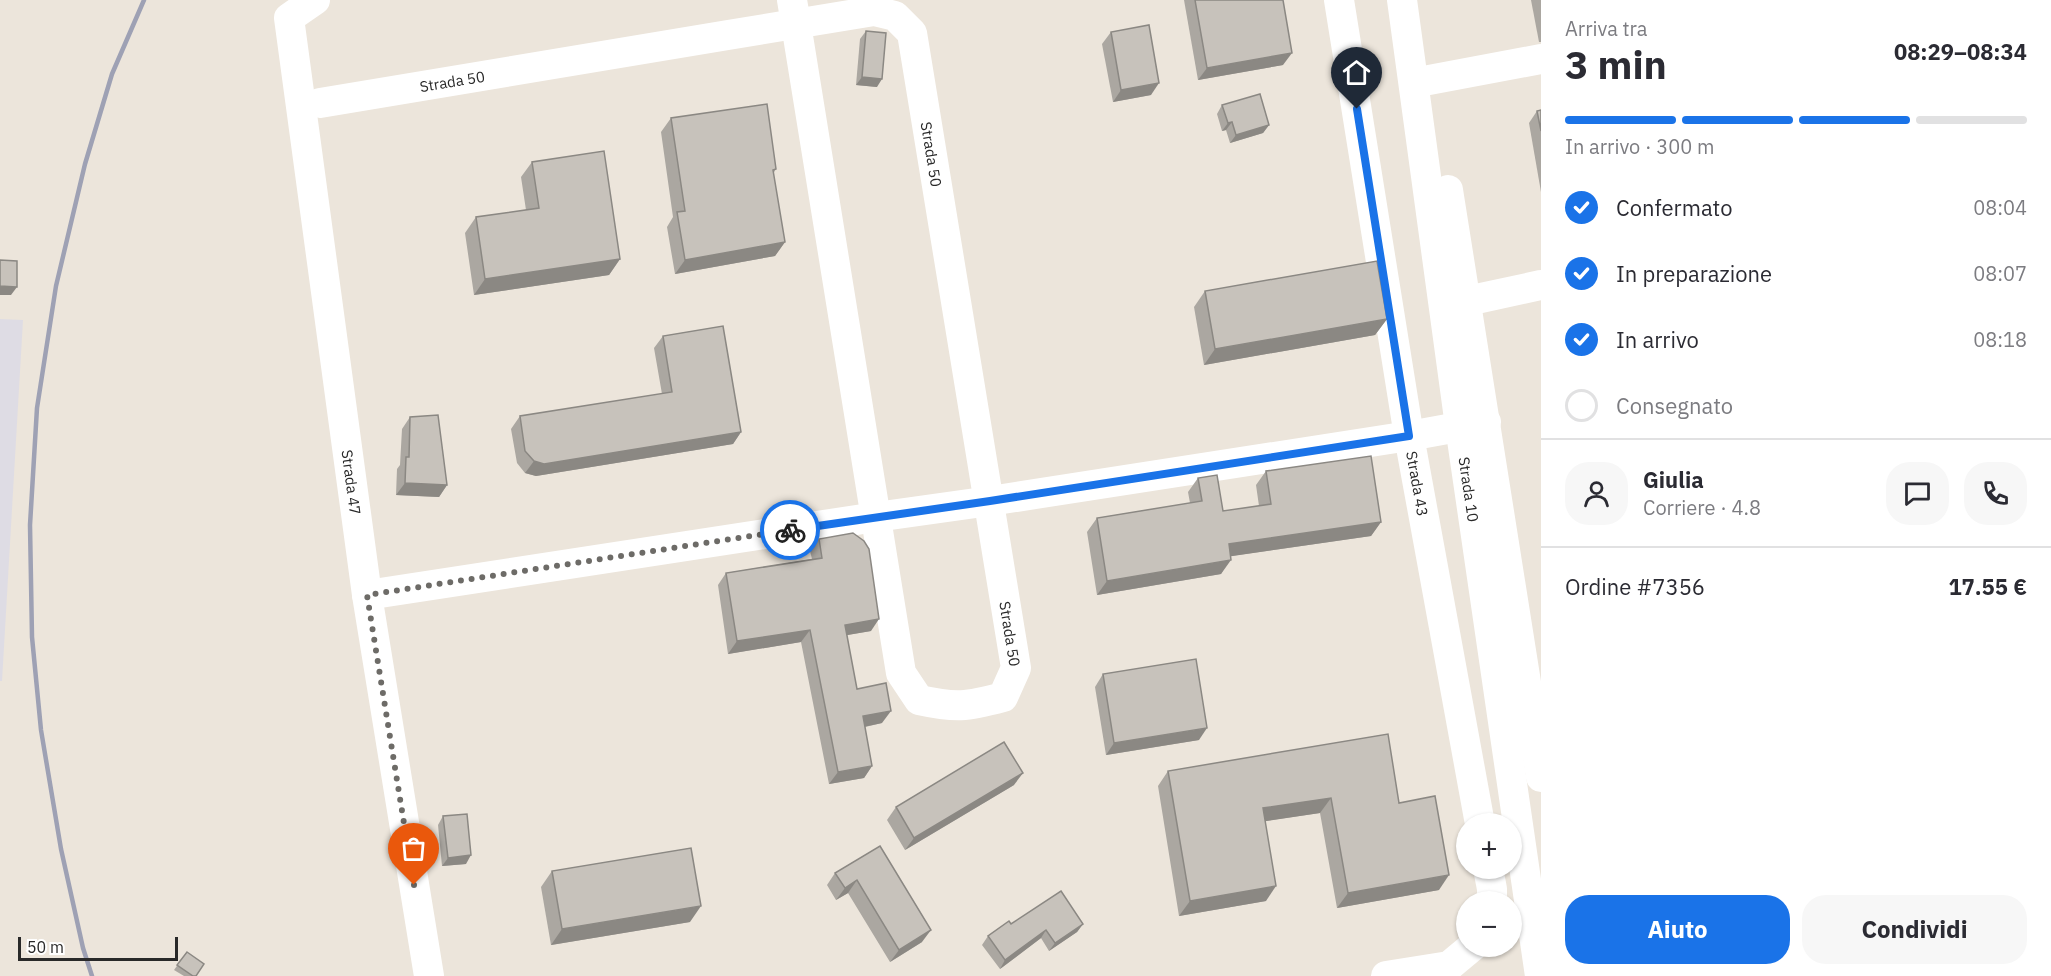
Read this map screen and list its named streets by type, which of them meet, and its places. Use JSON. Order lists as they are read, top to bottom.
{
  "streets": {
    "street": [
      "Strada 50",
      "Strada 47",
      "Strada 43",
      "Strada 10"
    ]
  },
  "scale_bar": "50 m",
  "page": {
    "heading": ["3 min", "Arriva tra", "08:29–08:34"],
    "panel": [
      "Giulia",
      "Corriere · 4.8",
      "Ordine #7356",
      "17.55 €"
    ],
    "bar": "In arrivo · 300 m",
    "list": [
      ["Confermato", "08:04"],
      ["In preparazione", "08:07"],
      ["In arrivo", "08:18"],
      "Consegnato"
    ],
    "map_buttons": ["+", "−"],
    "buttons": ["Aiuto", "Condividi"],
    "scale": "50 m"
  }
}
